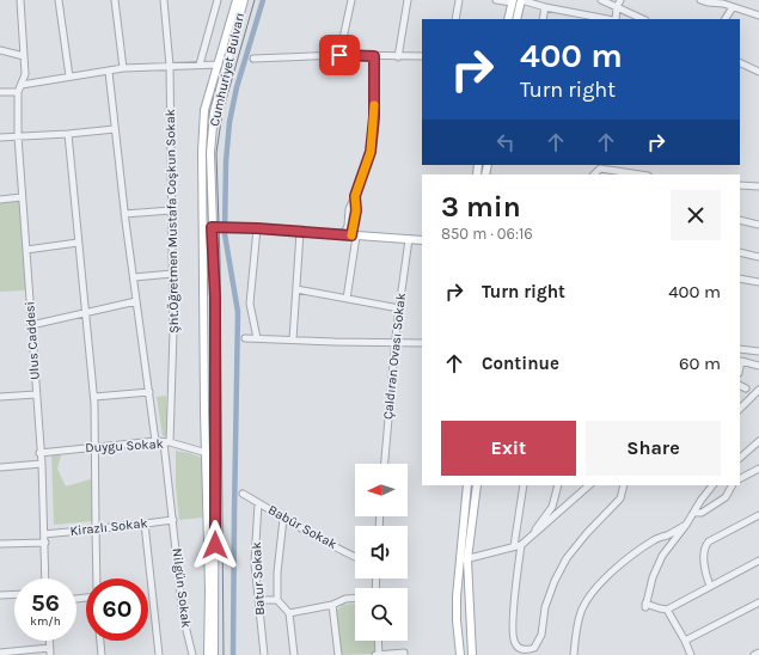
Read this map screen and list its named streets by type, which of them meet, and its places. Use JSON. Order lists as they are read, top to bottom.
{
  "streets": {
    "main road": ["Cumhuriyet Bulvarı"],
    "street": [
      "Şht.Öğretmen Mustafa Coşkun Sokak",
      "Ulus Caddesi",
      "Çaldıran Ovası Sokak",
      "Duygu Sokak",
      "Kirazlı Sokak",
      "Babür Sokak",
      "Batur Sokak",
      "Nilgün Sokak"
    ]
  },
  "crossings": [
    ["Cumhuriyet Bulvarı", "Duygu Sokak"],
    ["Şht.Öğretmen Mustafa Coşkun Sokak", "Duygu Sokak"],
    ["Şht.Öğretmen Mustafa Coşkun Sokak", "Kirazlı Sokak"],
    ["Şht.Öğretmen Mustafa Coşkun Sokak", "Nilgün Sokak"],
    ["Ulus Caddesi", "Duygu Sokak"],
    ["Ulus Caddesi", "Kirazlı Sokak"],
    ["Kirazlı Sokak", "Nilgün Sokak"],
    ["Babür Sokak", "Batur Sokak"]
  ],
  "north": "left",
  "page": {
    "turn": ["400 m", "Turn right"],
    "heading": ["3 min", "850 m · 06:16"],
    "list": [
      {
        "name": "Turn right",
        "value": "400 m"
      },
      {
        "name": "Continue",
        "value": "60 m"
      }
    ],
    "buttons": ["Exit", "Share"],
    "speed": "56 km/h",
    "limit": "60"
  }
}
